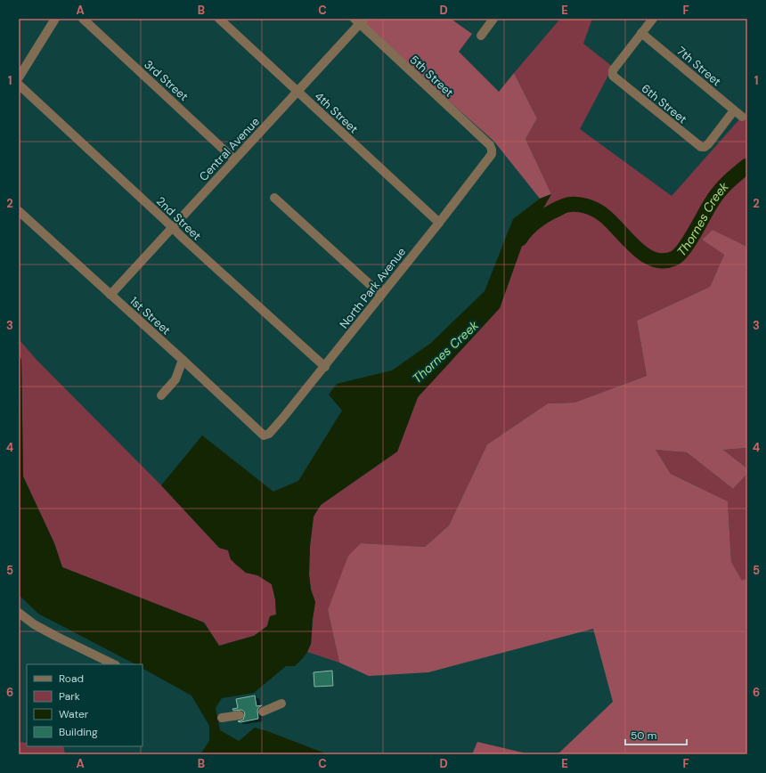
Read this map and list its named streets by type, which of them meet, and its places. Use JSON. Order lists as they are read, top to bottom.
{
  "streets": {
    "street": [
      "7th Street",
      "5th Street",
      "3rd Street",
      "6th Street",
      "4th Street",
      "Central Avenue",
      "2nd Street",
      "North Park Avenue",
      "1st Street"
    ]
  },
  "crossings": [
    ["7th Street", "6th Street"],
    ["5th Street", "Central Avenue"],
    ["5th Street", "North Park Avenue"],
    ["3rd Street", "Central Avenue"],
    ["4th Street", "Central Avenue"],
    ["4th Street", "North Park Avenue"],
    ["Central Avenue", "2nd Street"],
    ["Central Avenue", "1st Street"],
    ["2nd Street", "North Park Avenue"],
    ["North Park Avenue", "1st Street"]
  ],
  "water": ["Thornes Creek"],
  "legend": [
    "Road",
    "Park",
    "Water",
    "Building"
  ],
  "scale_bar": "50 m",
  "grid": {
    "columns": [
      "A",
      "B",
      "C",
      "D",
      "E",
      "F"
    ],
    "rows": [
      "1",
      "2",
      "3",
      "4",
      "5",
      "6"
    ]
  }
}
